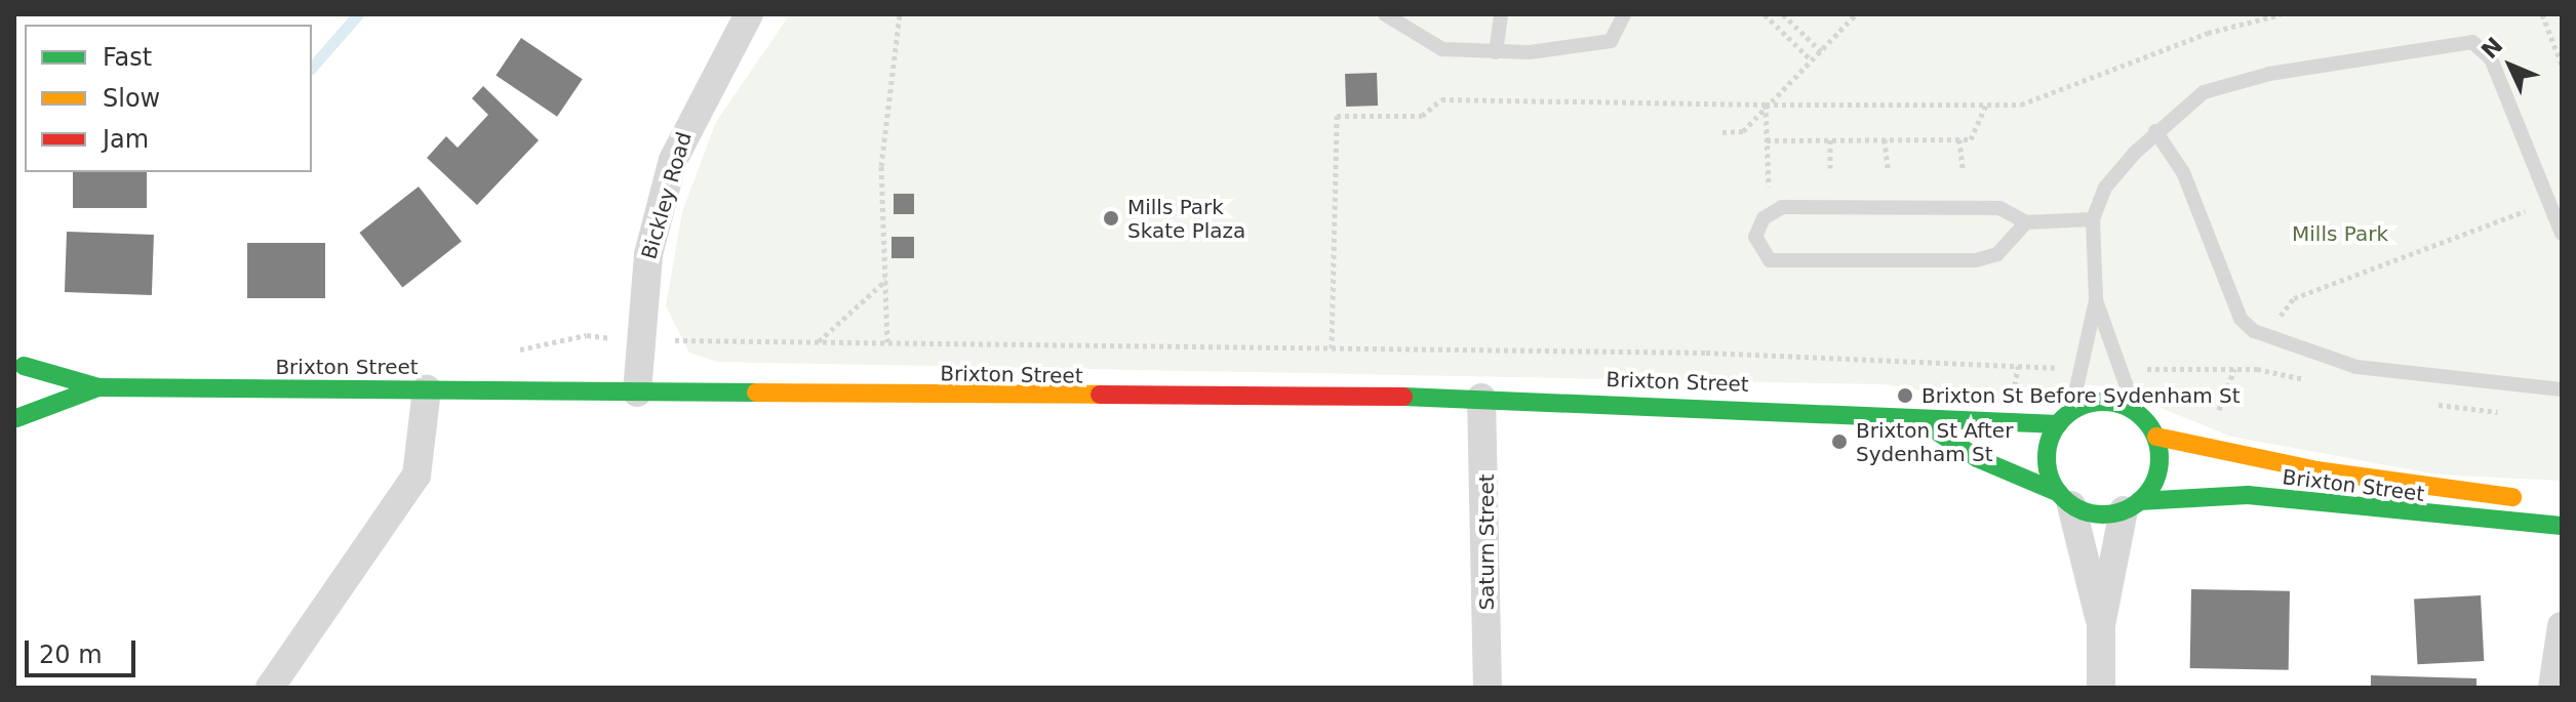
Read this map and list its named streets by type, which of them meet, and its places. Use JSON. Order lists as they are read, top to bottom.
{
  "streets": {
    "main road": ["Brixton Street"],
    "street": ["Bickley Road", "Saturn Street"]
  },
  "crossings": [
    ["Bickley Road", "Brixton Street"],
    ["Brixton Street", "Saturn Street"]
  ],
  "parks": ["Mills Park"],
  "places": ["Mills Park Skate Plaza", "Brixton St Before Sydenham St", "Brixton St After Sydenham St"],
  "legend": ["Fast", "Slow", "Jam"],
  "scale_bar": "20 m",
  "north": "top left"
}
